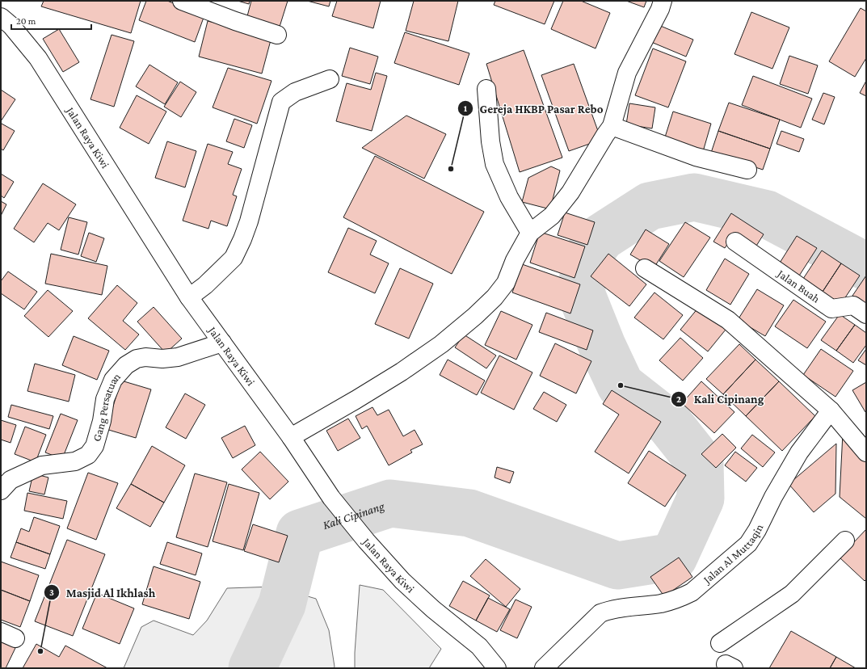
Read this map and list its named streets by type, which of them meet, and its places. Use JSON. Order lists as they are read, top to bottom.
{
  "streets": {
    "street": [
      "Jalan Raya Kiwi",
      "Jalan Buah",
      "Gang Persatuan",
      "Jalan Al Muttaqin"
    ]
  },
  "crossings": [
    ["Jalan Raya Kiwi", "Gang Persatuan"]
  ],
  "water": ["Kali Cipinang"],
  "places": ["Gereja HKBP Pasar Rebo", "Kali Cipinang", "Masjid Al Ikhlash"],
  "scale_bar": "20 m"
}
